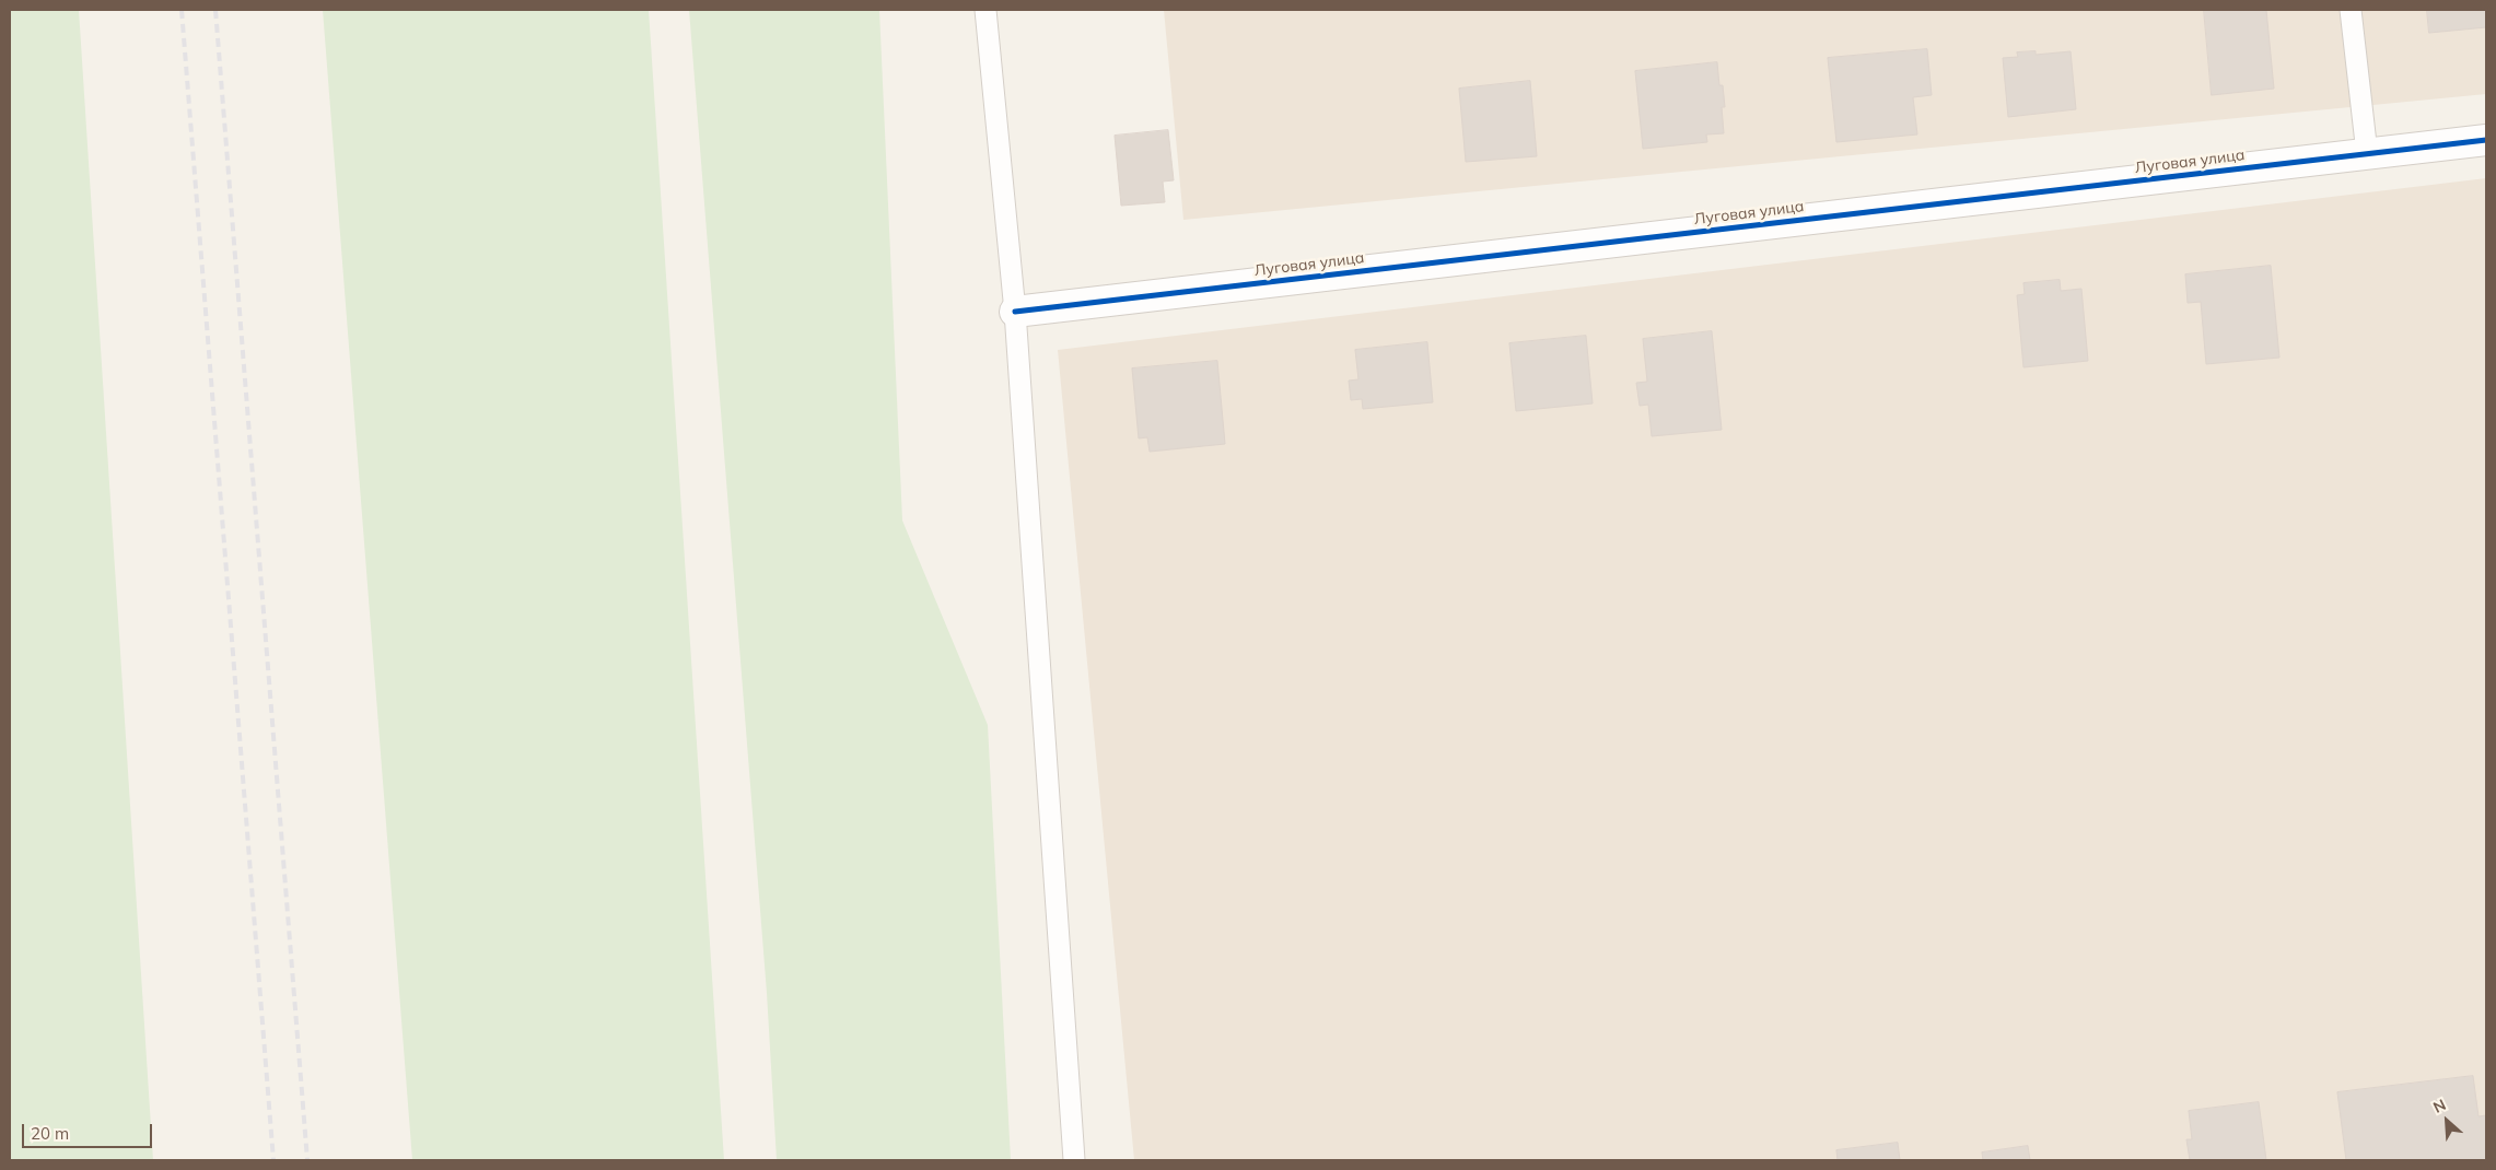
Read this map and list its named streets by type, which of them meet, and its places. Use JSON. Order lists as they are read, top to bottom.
{
  "streets": {
    "street": ["Луговая улица"]
  },
  "scale_bar": "20 m",
  "north": "top left"
}
